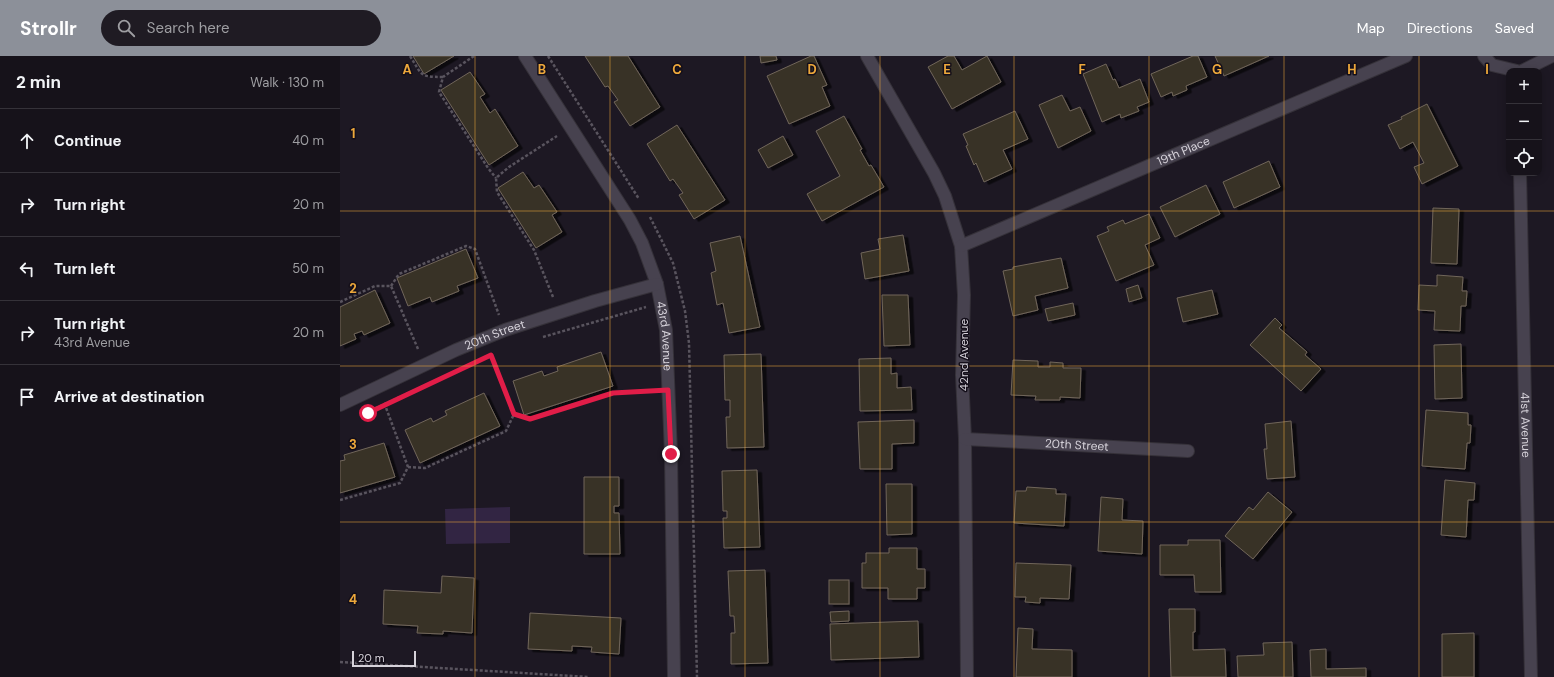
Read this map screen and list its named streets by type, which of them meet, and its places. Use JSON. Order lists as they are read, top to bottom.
{
  "streets": {
    "street": [
      "19th Place",
      "20th Street",
      "43rd Avenue",
      "42nd Avenue",
      "41st Avenue"
    ]
  },
  "crossings": [
    ["19th Place", "42nd Avenue"],
    ["20th Street", "43rd Avenue"],
    ["20th Street", "42nd Avenue"]
  ],
  "scale_bar": "20 m",
  "page": {
    "header": "Strollr",
    "search": "Search here",
    "nav": ["Map", "Directions", "Saved"],
    "heading": ["2 min", "Walk · 130 m"],
    "map_buttons": ["+", "−"],
    "list": [
      ["Continue", "40 m"],
      ["Turn right", "20 m"],
      ["Turn left", "50 m"],
      ["Turn right", "43rd Avenue", "20 m"],
      "Arrive at destination"
    ],
    "scale": "20 m"
  },
  "grid": {
    "columns": [
      "A",
      "B",
      "C",
      "D",
      "E",
      "F",
      "G",
      "H",
      "I"
    ],
    "rows": [
      "1",
      "2",
      "3",
      "4"
    ]
  }
}
